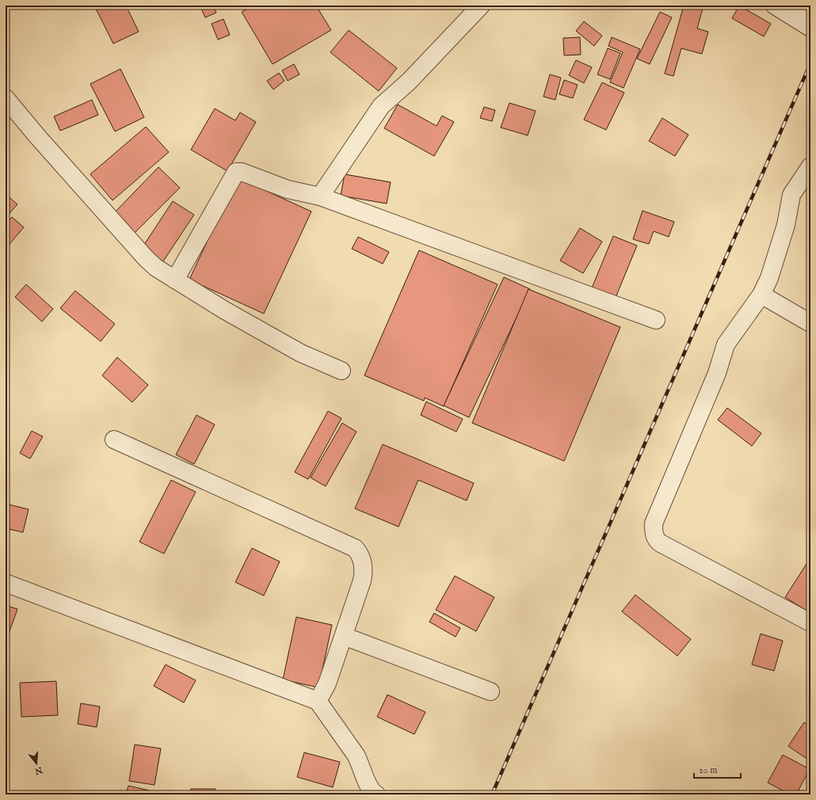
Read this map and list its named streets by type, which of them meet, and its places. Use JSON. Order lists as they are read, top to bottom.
{
  "scale_bar": "20 m",
  "north": "bottom"
}
